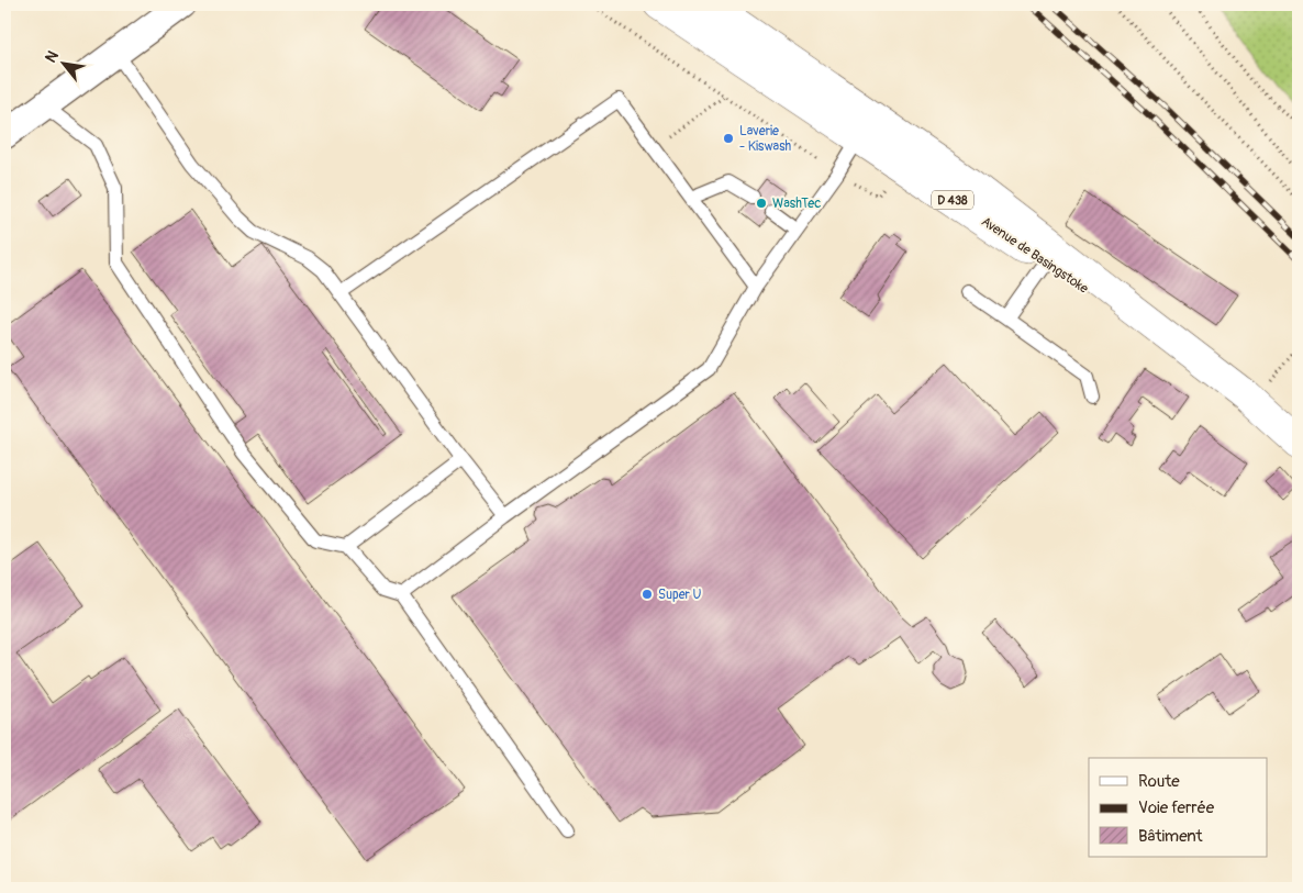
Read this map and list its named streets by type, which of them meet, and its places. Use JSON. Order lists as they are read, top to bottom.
{
  "streets": {
    "main road": ["D 438", "Avenue de Basingstoke"]
  },
  "places": ["Laverie - Kiswash", "WashTec", "Super U"],
  "legend": ["Route", "Voie ferrée", "Bâtiment"],
  "north": "top left"
}
